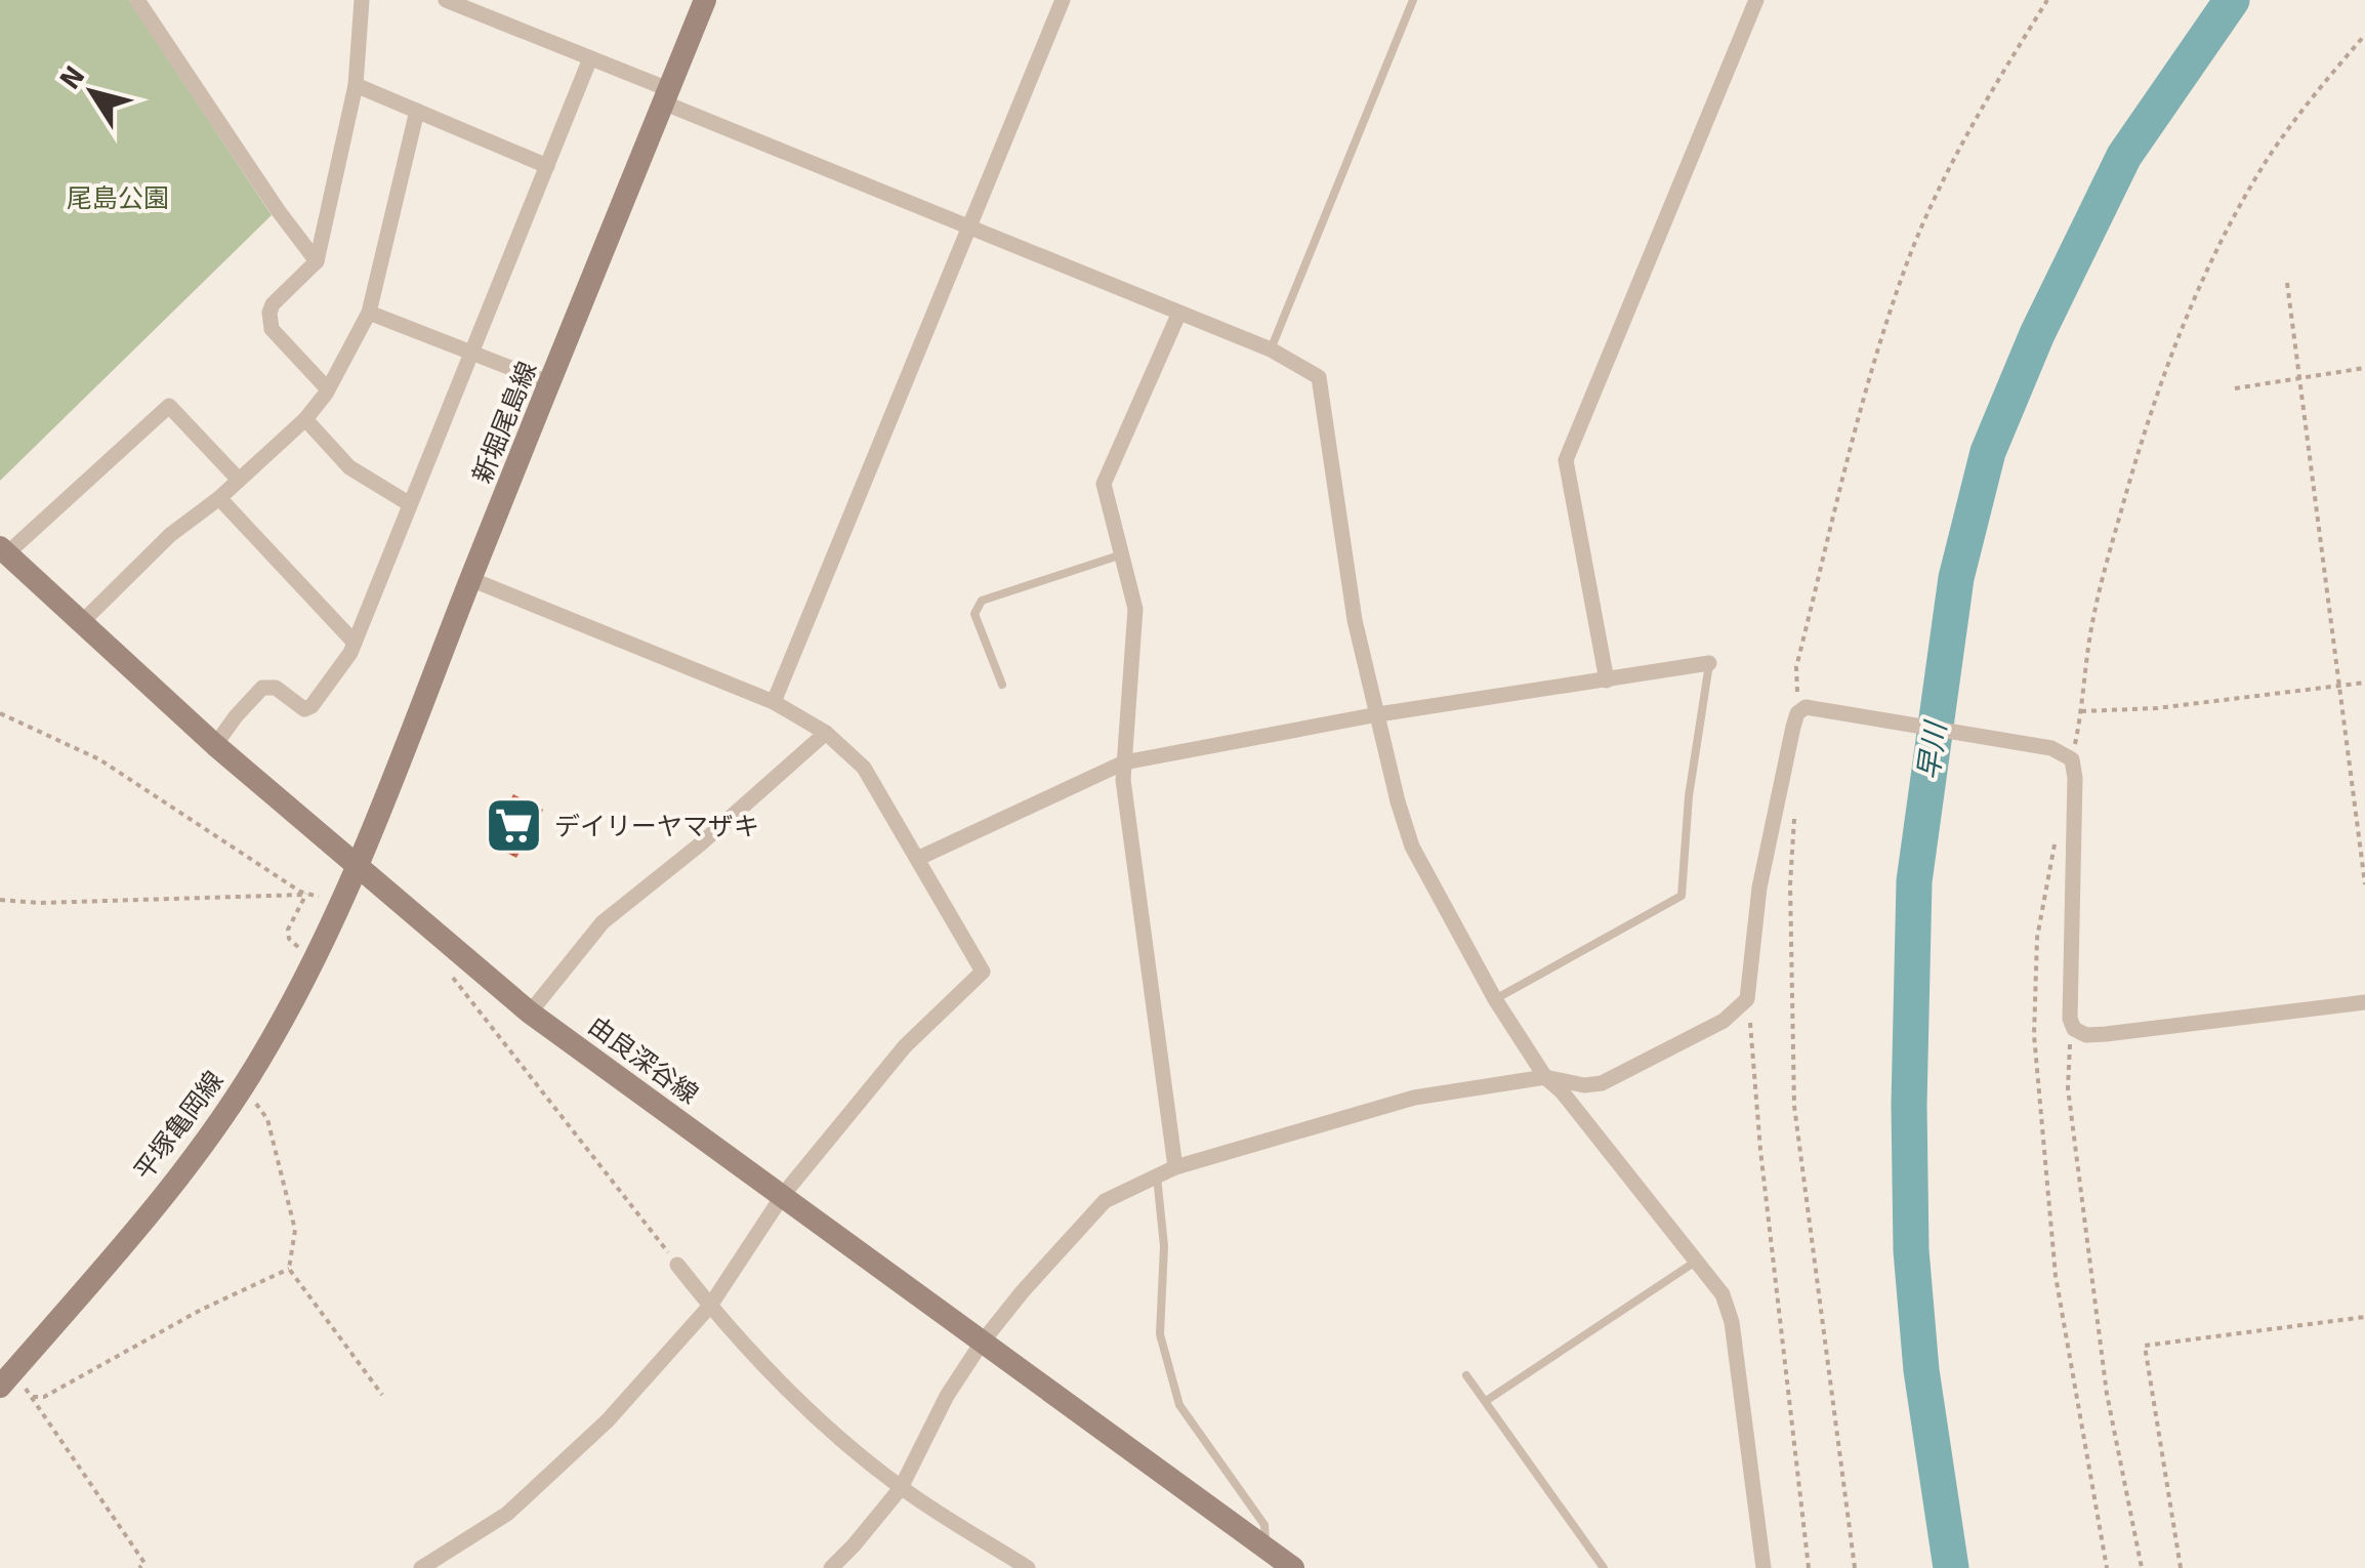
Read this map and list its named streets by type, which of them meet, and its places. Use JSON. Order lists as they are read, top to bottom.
{
  "streets": {
    "main road": ["新堀尾島線", "由良深谷線", "平塚亀岡線"]
  },
  "crossings": [
    ["新堀尾島線", "由良深谷線"],
    ["新堀尾島線", "平塚亀岡線"],
    ["由良深谷線", "平塚亀岡線"]
  ],
  "water": ["早川"],
  "parks": ["尾島公園"],
  "places": {
    "supermarket": ["デイリーヤマザキ"]
  },
  "north": "top left"
}
